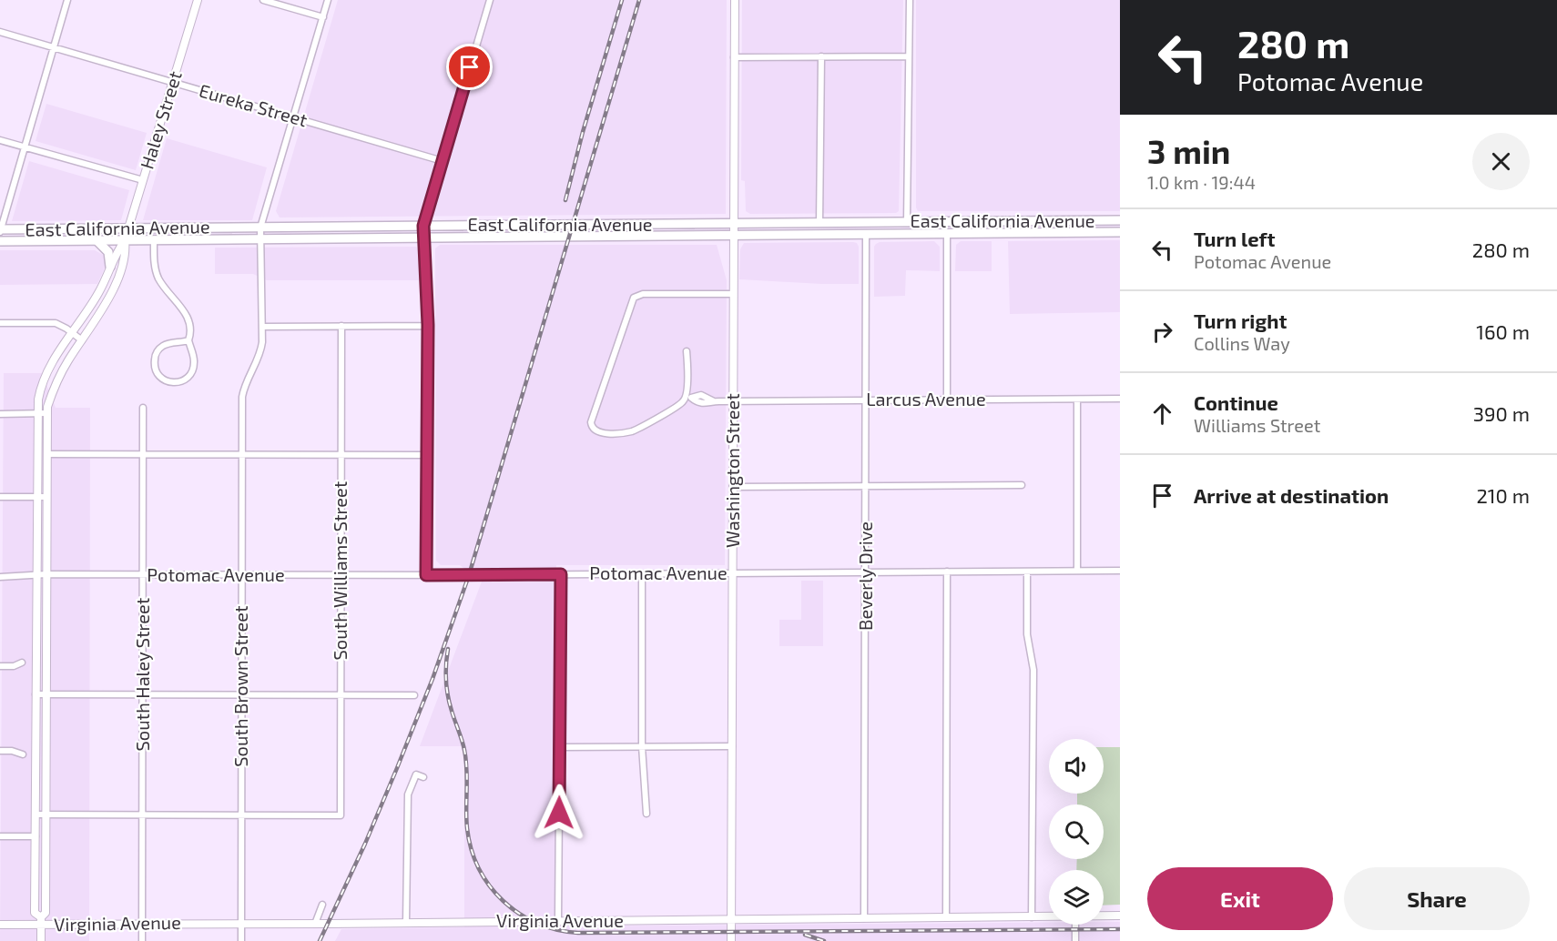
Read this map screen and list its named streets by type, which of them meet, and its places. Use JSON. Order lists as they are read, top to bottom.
{
  "streets": {
    "main road": ["East California Avenue"],
    "street": [
      "Eureka Street",
      "Haley Street",
      "Larcus Avenue",
      "Washington Street",
      "South Williams Street",
      "Potomac Avenue",
      "Beverly Drive",
      "South Haley Street",
      "South Brown Street",
      "Virginia Avenue"
    ]
  },
  "crossings": [
    ["Eureka Street", "Haley Street"],
    ["Eureka Street", "South Brown Street"],
    ["Haley Street", "East California Avenue"],
    ["East California Avenue", "Washington Street"],
    ["East California Avenue", "Beverly Drive"],
    ["East California Avenue", "South Brown Street"],
    ["Larcus Avenue", "Washington Street"],
    ["Larcus Avenue", "Beverly Drive"],
    ["Washington Street", "Potomac Avenue"],
    ["Washington Street", "Virginia Avenue"],
    ["South Williams Street", "Potomac Avenue"],
    ["South Williams Street", "South Brown Street"],
    ["Potomac Avenue", "Beverly Drive"],
    ["Potomac Avenue", "South Haley Street"],
    ["Potomac Avenue", "South Brown Street"],
    ["Beverly Drive", "Virginia Avenue"],
    ["South Haley Street", "Virginia Avenue"],
    ["South Brown Street", "Virginia Avenue"]
  ],
  "page": {
    "turn": ["280 m", "Potomac Avenue"],
    "heading": ["3 min", "1.0 km · 19:44"],
    "list": [
      {
        "name": "Turn left",
        "note": "Potomac Avenue",
        "value": "280 m"
      },
      {
        "name": "Turn right",
        "note": "Collins Way",
        "value": "160 m"
      },
      {
        "name": "Continue",
        "note": "Williams Street",
        "value": "390 m"
      },
      {
        "name": "Arrive at destination",
        "value": "210 m"
      }
    ],
    "buttons": ["Exit", "Share"]
  }
}
